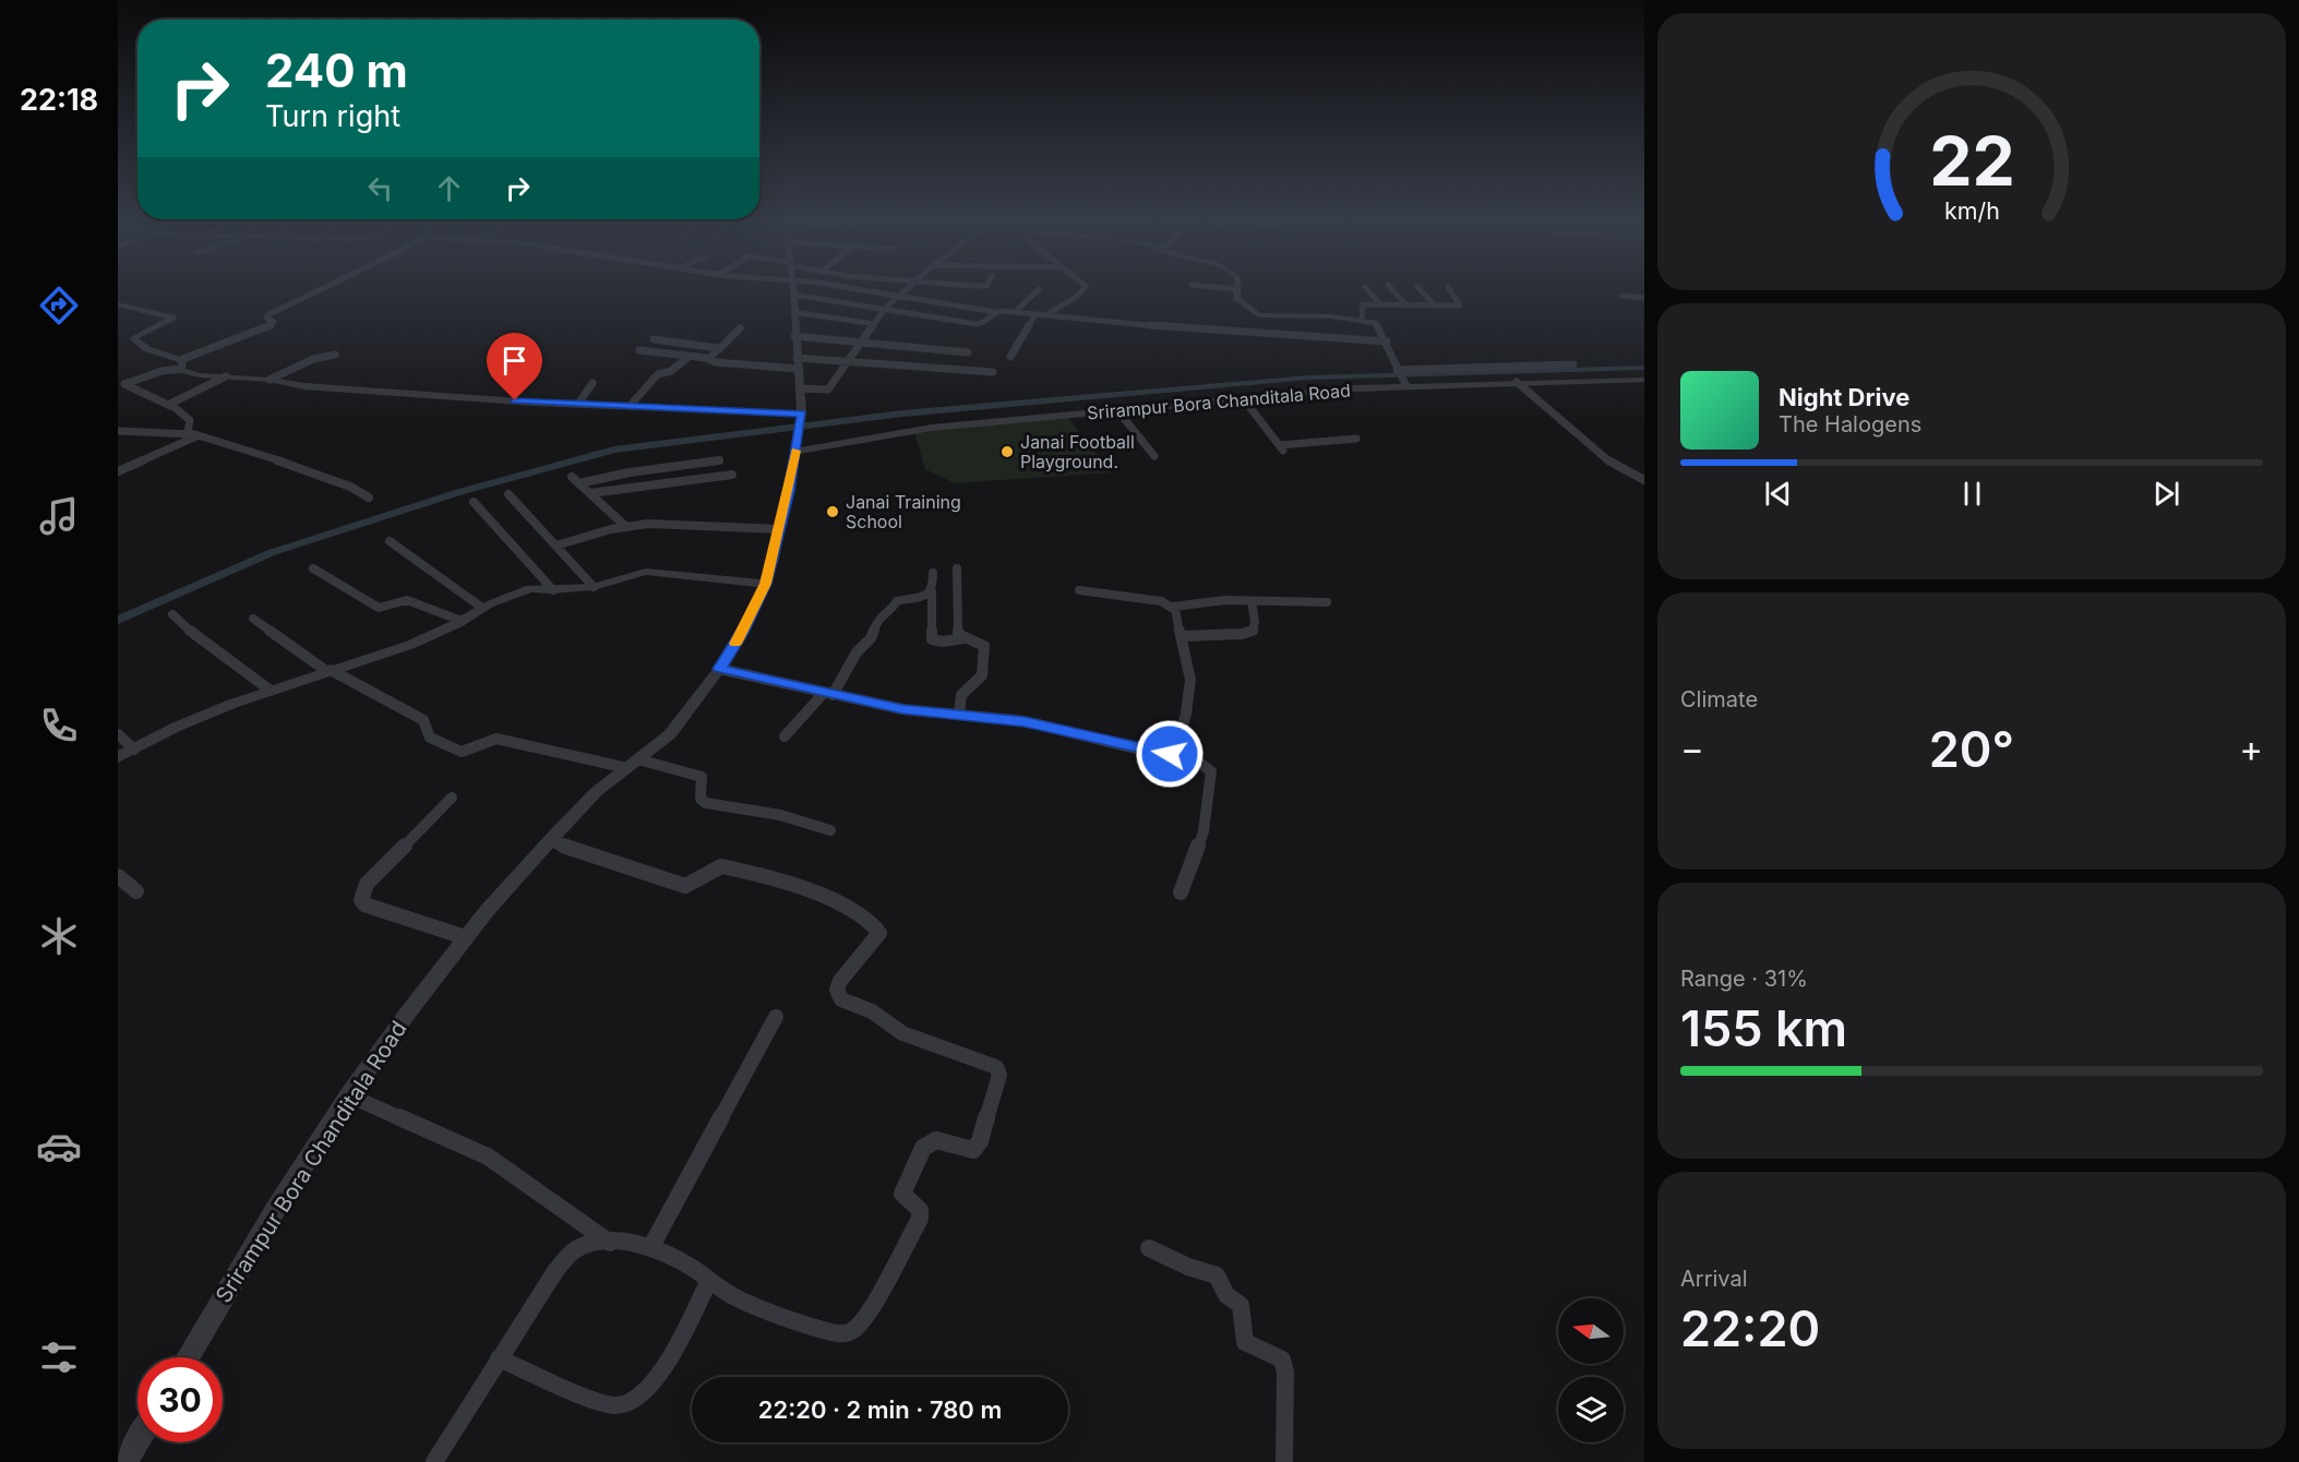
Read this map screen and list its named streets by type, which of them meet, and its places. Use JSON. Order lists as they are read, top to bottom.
{
  "streets": {
    "street": ["Srirampur Bora Chanditala Road"]
  },
  "places": ["Janai Football Playground.", "Janai Training School"],
  "north": "left",
  "page": {
    "tabs": "22:18",
    "turn": ["240 m", "Turn right"],
    "song": ["Night Drive", "The Halogens"],
    "tile": [
      "Climate",
      ["Range · 31%", "155 km"],
      ["Arrival", "22:20"]
    ],
    "heat": ["−", "20°", "+"],
    "limit": "30",
    "trip": "22:20 · 2 min · 780 m",
    "gauge": ["22", "km/h"]
  }
}
